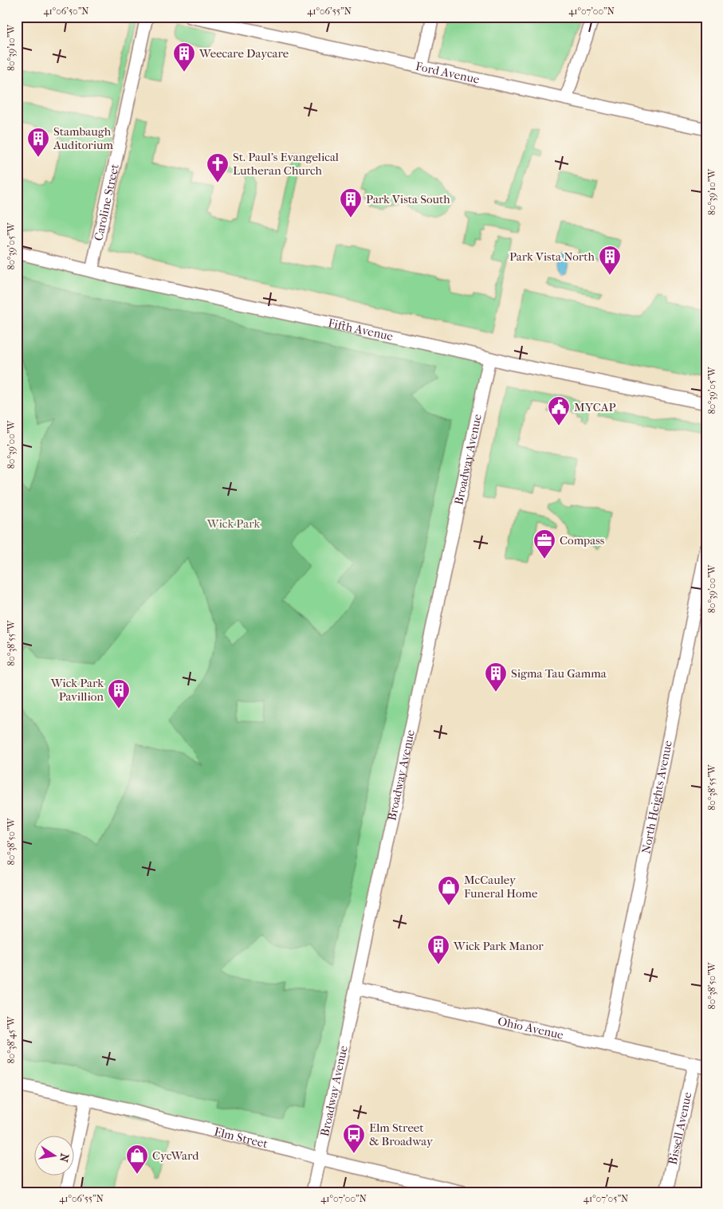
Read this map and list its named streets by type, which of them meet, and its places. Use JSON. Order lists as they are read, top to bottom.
{
  "streets": {
    "street": [
      "Ford Avenue",
      "Caroline Street",
      "Fifth Avenue",
      "Broadway Avenue",
      "North Heights Avenue",
      "Ohio Avenue",
      "Bissell Avenue",
      "Elm Street"
    ]
  },
  "crossings": [
    ["Caroline Street", "Fifth Avenue"],
    ["Fifth Avenue", "Broadway Avenue"],
    ["Broadway Avenue", "Ohio Avenue"],
    ["Broadway Avenue", "Elm Street"],
    ["North Heights Avenue", "Ohio Avenue"],
    ["Ohio Avenue", "Bissell Avenue"]
  ],
  "parks": ["Wick Park"],
  "places": {
    "building": [
      "Weecare Daycare",
      "Stambaugh Auditorium",
      "Park Vista South",
      "Park Vista North",
      "Sigma Tau Gamma",
      "Wick Park Pavillion",
      "Wick Park Manor"
    ],
    "church": ["St. Paul's Evangelical Lutheran Church"],
    "public building": ["MYCAP"],
    "office": ["Compass"],
    "shop": ["McCauley Funeral Home", "CycWard"],
    "bus stop": ["Elm Street & Broadway"]
  },
  "north": "right",
  "coordinates": [
    "41°06'50\"N",
    "41°06'55\"N",
    "41°07'00\"N",
    "80°39'10\"W",
    "80°39'05\"W",
    "80°39'00\"W",
    "80°38'55\"W",
    "80°38'50\"W",
    "80°38'45\"W",
    "41°07'05\"N"
  ]
}
